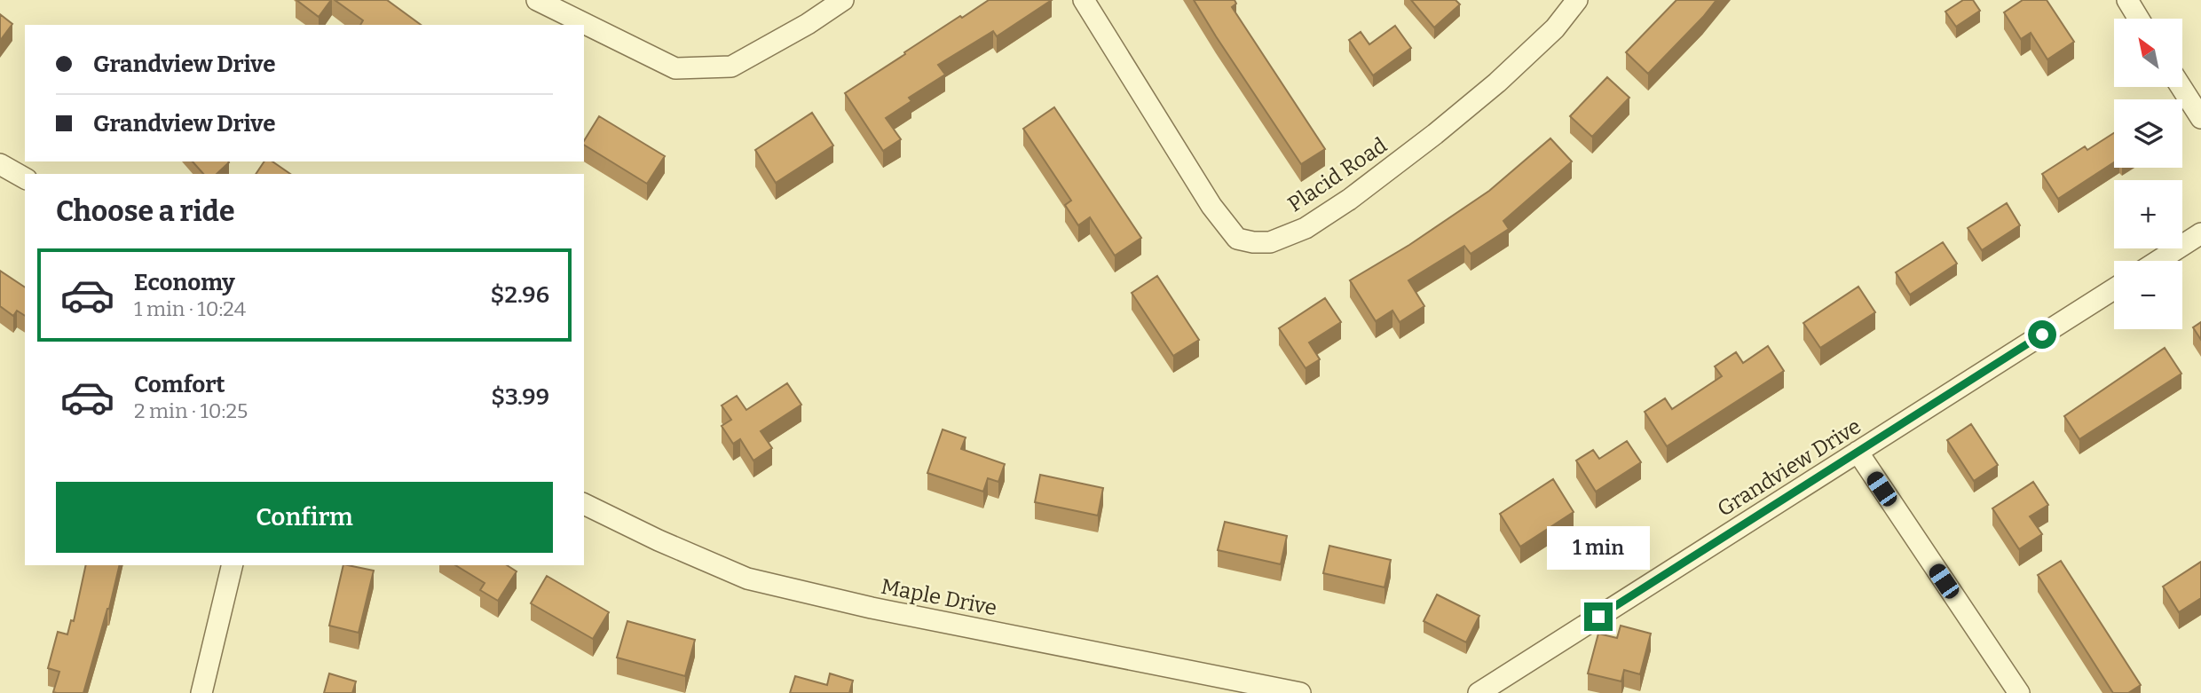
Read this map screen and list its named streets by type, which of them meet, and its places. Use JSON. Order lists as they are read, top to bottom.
{
  "streets": {
    "street": ["Placid Road", "Grandview Drive", "Maple Drive"]
  },
  "north": "top left",
  "page": {
    "map_buttons": ["+", "−"],
    "banner": ["Grandview Drive", "Grandview Drive"],
    "heading": "Choose a ride",
    "list": [
      {
        "name": "Economy",
        "note": "1 min · 10:24",
        "value": "$2.96"
      },
      {
        "name": "Comfort",
        "note": "2 min · 10:25",
        "value": "$3.99"
      }
    ],
    "buttons": "Confirm",
    "bubble": "1 min"
  }
}
